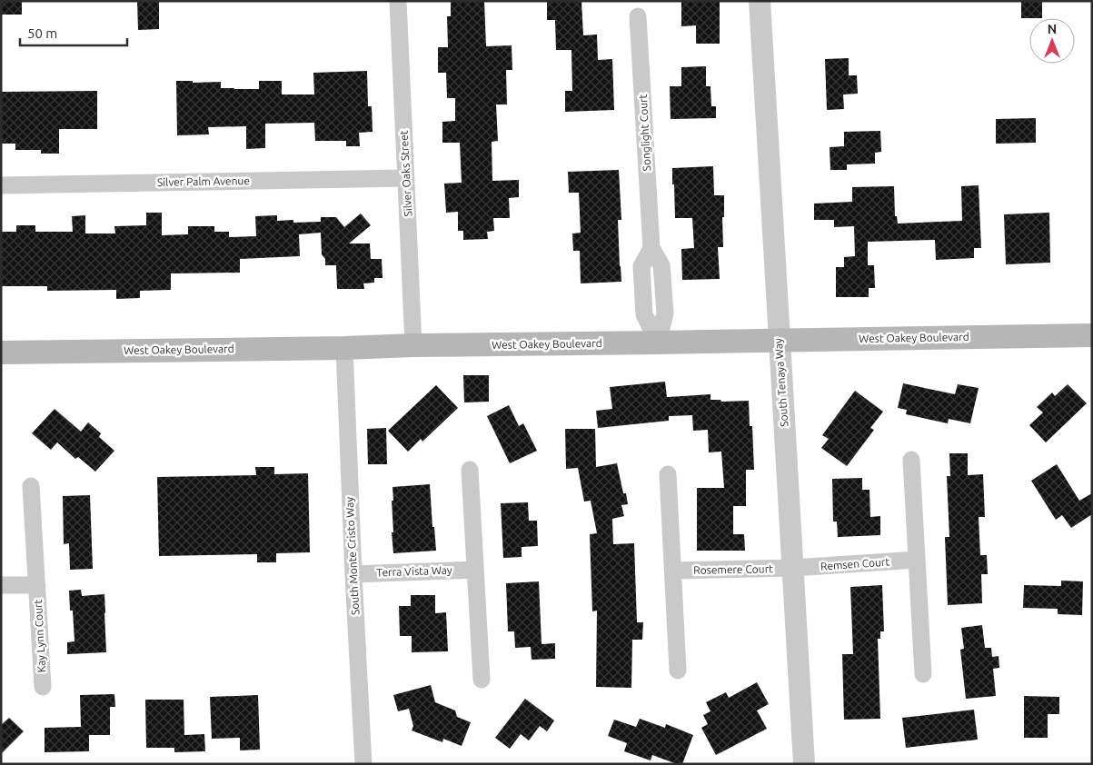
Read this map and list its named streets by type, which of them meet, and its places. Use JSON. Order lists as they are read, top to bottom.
{
  "streets": {
    "main road": ["West Oakey Boulevard"],
    "street": [
      "Songlight Court",
      "Silver Oaks Street",
      "Silver Palm Avenue",
      "South Tenaya Way",
      "South Monte Cristo Way",
      "Remsen Court",
      "Rosemere Court",
      "Terra Vista Way",
      "Kay Lynn Court"
    ]
  },
  "crossings": [
    ["Songlight Court", "West Oakey Boulevard"],
    ["Silver Oaks Street", "Silver Palm Avenue"],
    ["Silver Oaks Street", "West Oakey Boulevard"],
    ["West Oakey Boulevard", "South Tenaya Way"],
    ["West Oakey Boulevard", "South Monte Cristo Way"],
    ["South Tenaya Way", "Remsen Court"],
    ["South Tenaya Way", "Rosemere Court"],
    ["South Monte Cristo Way", "Terra Vista Way"],
    ["Remsen Court", "Rosemere Court"]
  ],
  "scale_bar": "50 m",
  "north": "top"
}
